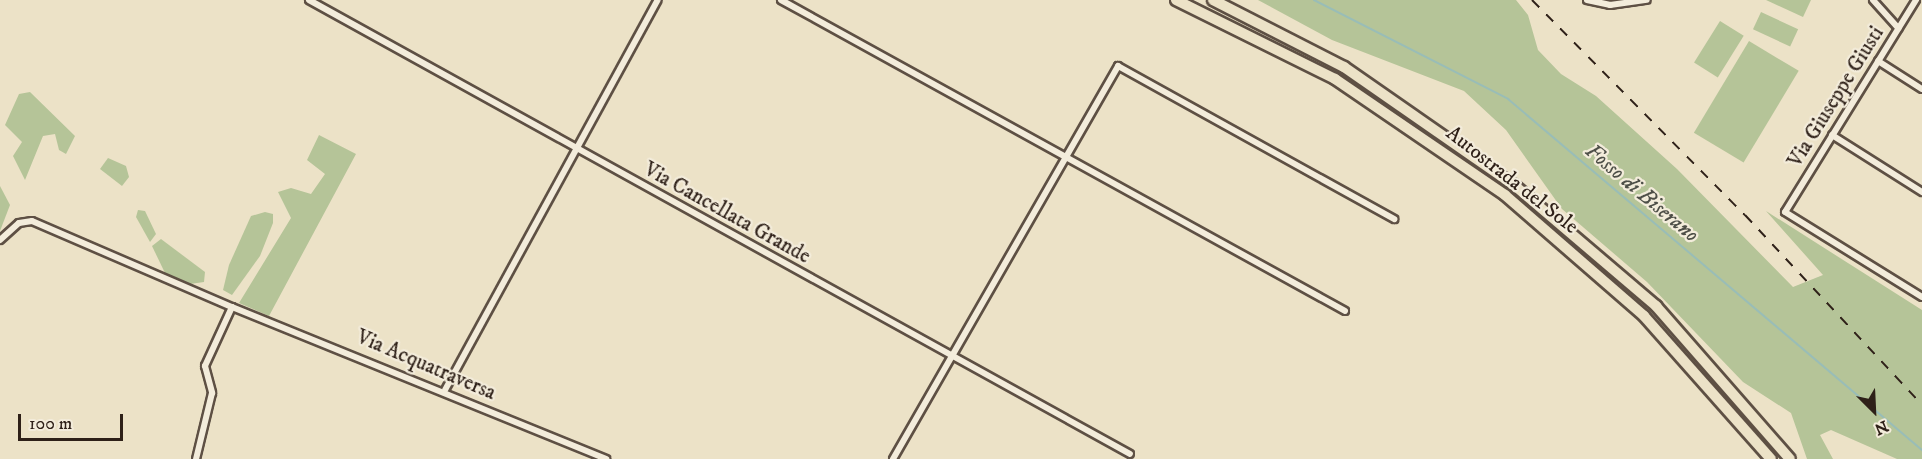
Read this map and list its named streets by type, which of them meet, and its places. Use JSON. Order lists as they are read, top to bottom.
{
  "streets": {
    "highway": ["Autostrada del Sole"],
    "street": ["Via Giuseppe Giusti", "Via Cancellata Grande", "Via Acquatraversa"]
  },
  "water": ["Fosso di Biserano"],
  "scale_bar": "100 m",
  "north": "bottom right"
}
